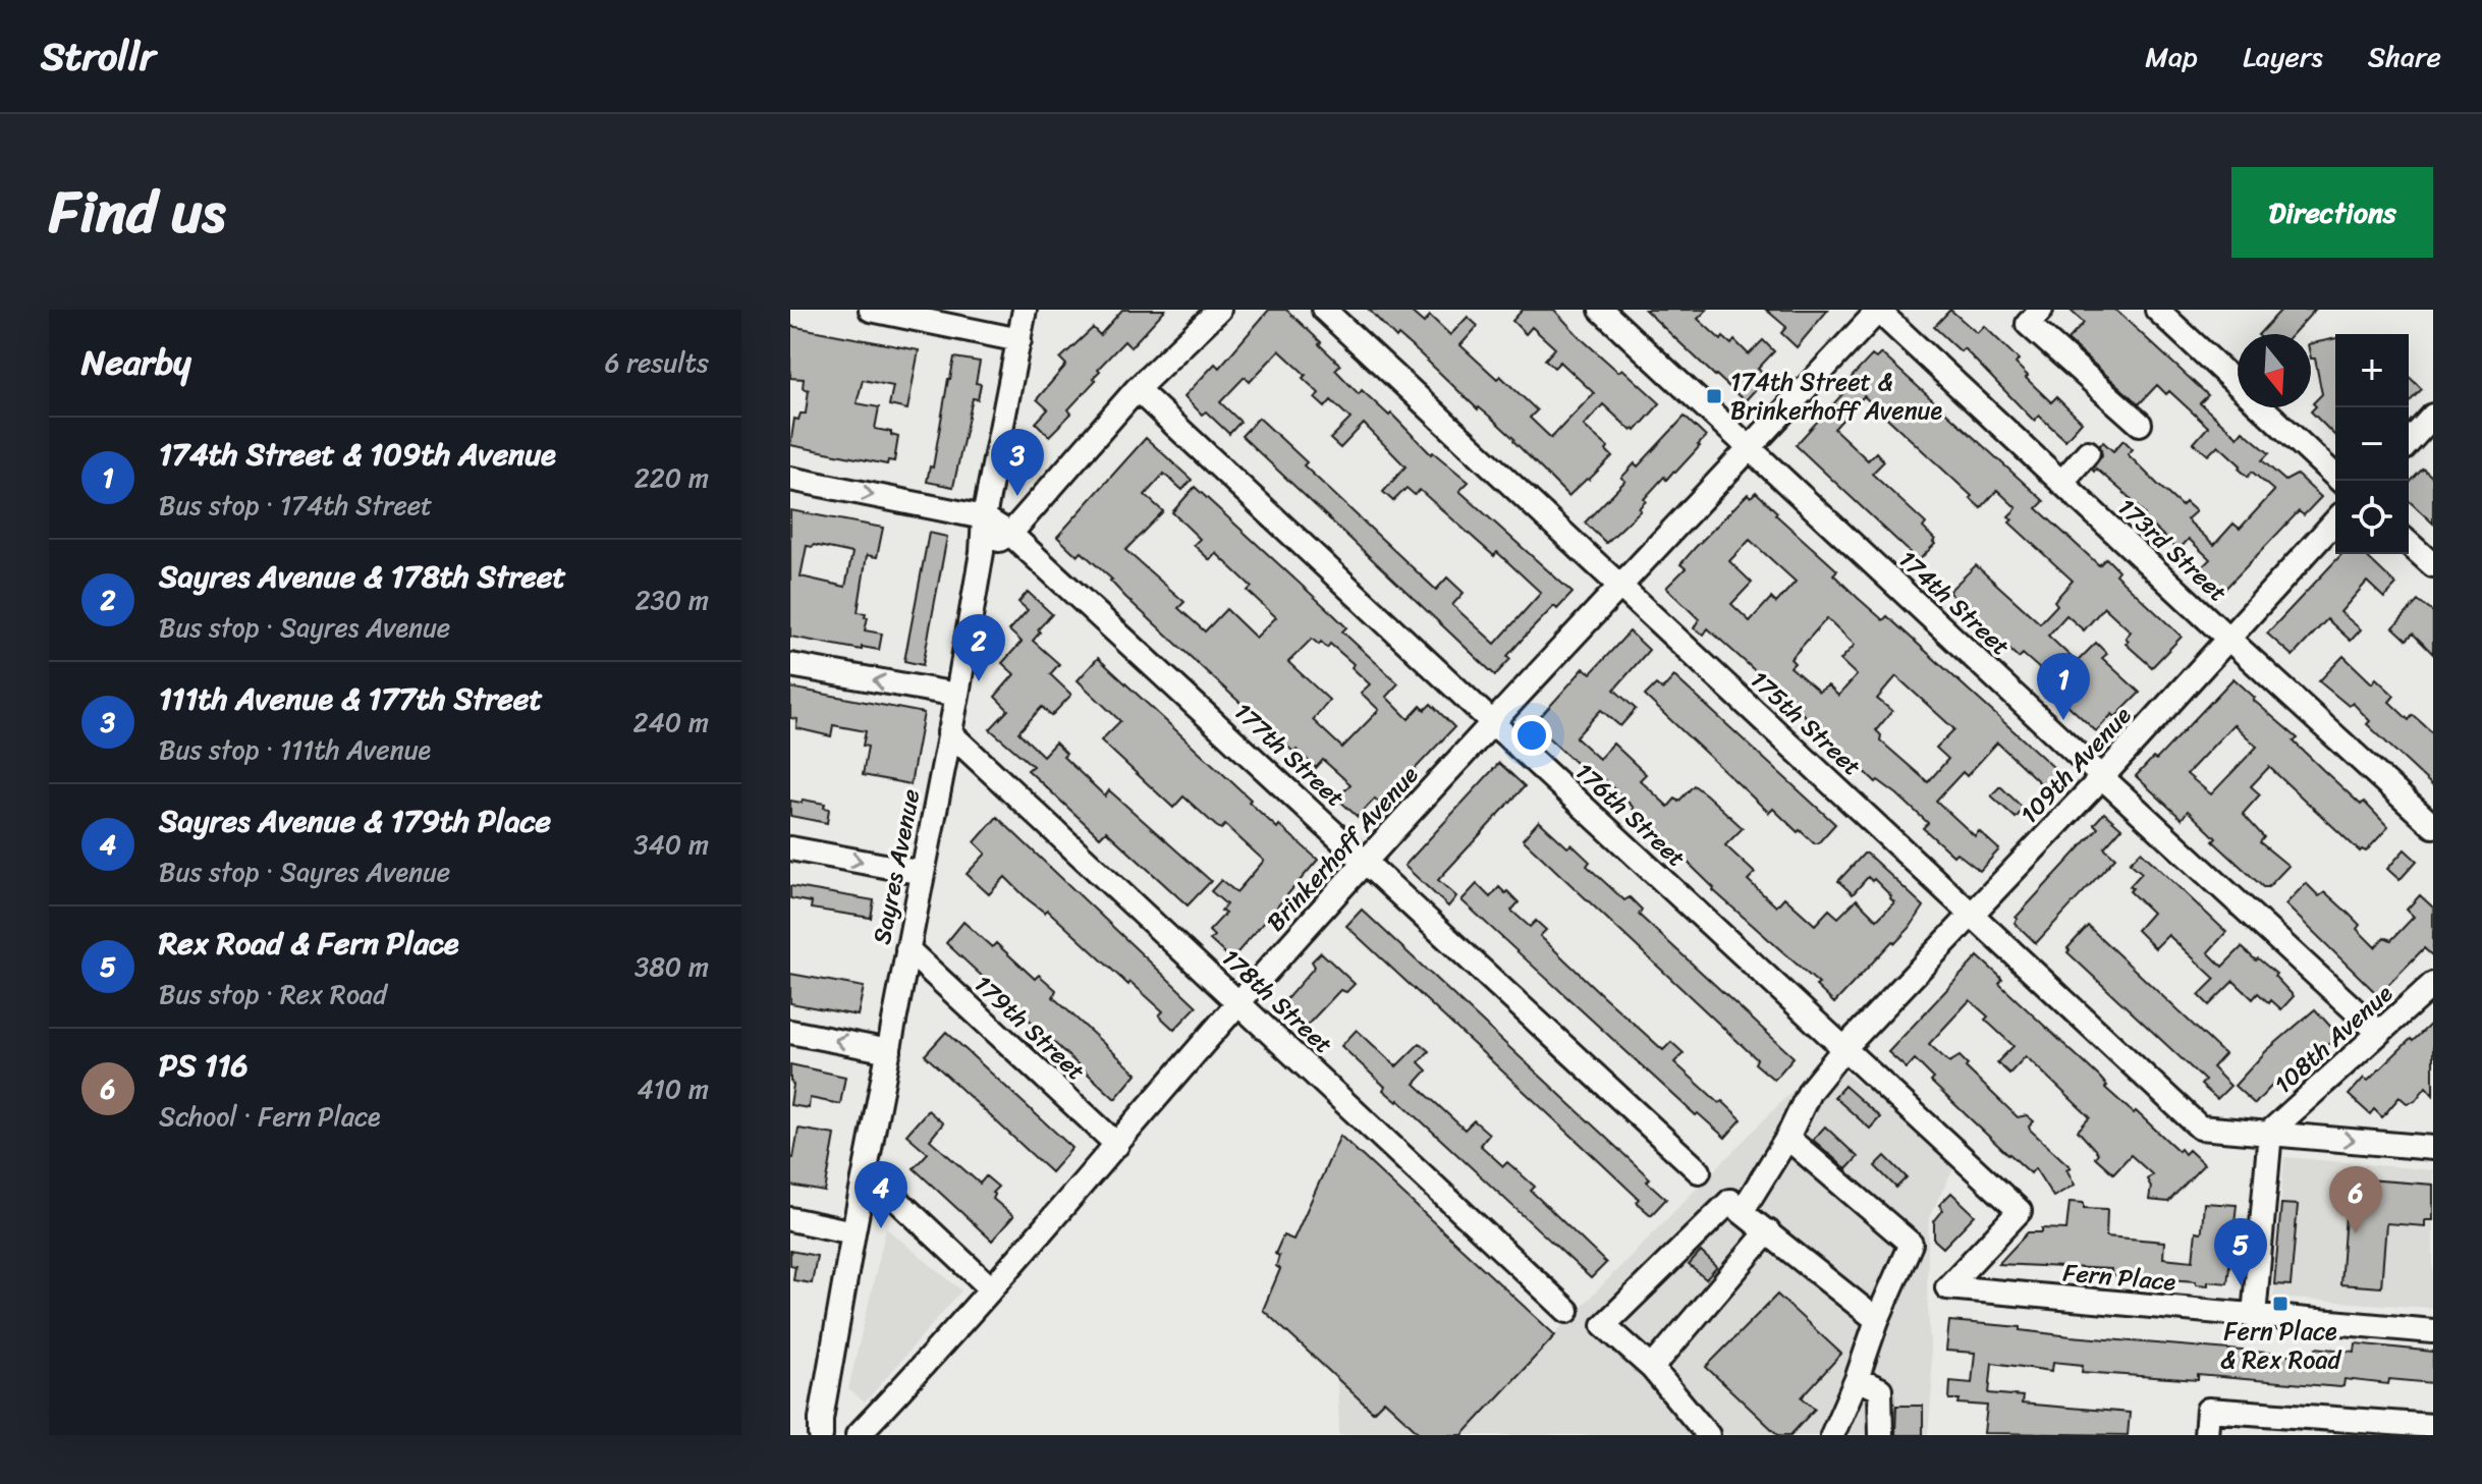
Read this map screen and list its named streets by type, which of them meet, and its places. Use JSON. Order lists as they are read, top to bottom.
{
  "streets": {
    "street": [
      "173rd Street",
      "174th Street",
      "175th Street",
      "177th Street",
      "109th Avenue",
      "176th Street",
      "Brinkerhoff Avenue",
      "Sayres Avenue",
      "178th Street",
      "179th Street",
      "108th Avenue",
      "Fern Place"
    ]
  },
  "crossings": [
    ["173rd Street", "109th Avenue"],
    ["173rd Street", "Brinkerhoff Avenue"],
    ["174th Street", "109th Avenue"],
    ["174th Street", "Brinkerhoff Avenue"],
    ["174th Street", "108th Avenue"],
    ["175th Street", "109th Avenue"],
    ["175th Street", "Brinkerhoff Avenue"],
    ["175th Street", "108th Avenue"],
    ["177th Street", "Brinkerhoff Avenue"],
    ["177th Street", "Sayres Avenue"],
    ["109th Avenue", "176th Street"],
    ["176th Street", "Brinkerhoff Avenue"],
    ["176th Street", "Fern Place"],
    ["Brinkerhoff Avenue", "178th Street"],
    ["Brinkerhoff Avenue", "179th Street"],
    ["Sayres Avenue", "178th Street"],
    ["Sayres Avenue", "179th Street"]
  ],
  "places": {
    "transit": ["174th Street & Brinkerhoff Avenue", "Fern Place & Rex Road"]
  },
  "north": "bottom",
  "page": {
    "header": "Strollr",
    "nav": ["Map", "Layers", "Share"],
    "title": "Find us",
    "buttons": "Directions",
    "heading": ["Nearby", "6 results"],
    "map_buttons": ["+", "−"],
    "list": [
      {
        "mark": "1",
        "name": "174th Street & 109th Avenue",
        "note": "Bus stop · 174th Street",
        "value": "220 m"
      },
      {
        "mark": "2",
        "name": "Sayres Avenue & 178th Street",
        "note": "Bus stop · Sayres Avenue",
        "value": "230 m"
      },
      {
        "mark": "3",
        "name": "111th Avenue & 177th Street",
        "note": "Bus stop · 111th Avenue",
        "value": "240 m"
      },
      {
        "mark": "4",
        "name": "Sayres Avenue & 179th Place",
        "note": "Bus stop · Sayres Avenue",
        "value": "340 m"
      },
      {
        "mark": "5",
        "name": "Rex Road & Fern Place",
        "note": "Bus stop · Rex Road",
        "value": "380 m"
      },
      {
        "mark": "6",
        "name": "PS 116",
        "note": "School · Fern Place",
        "value": "410 m"
      }
    ],
    "pins": [
      "3",
      "2",
      "1",
      "4",
      "6",
      "5"
    ]
  }
}
